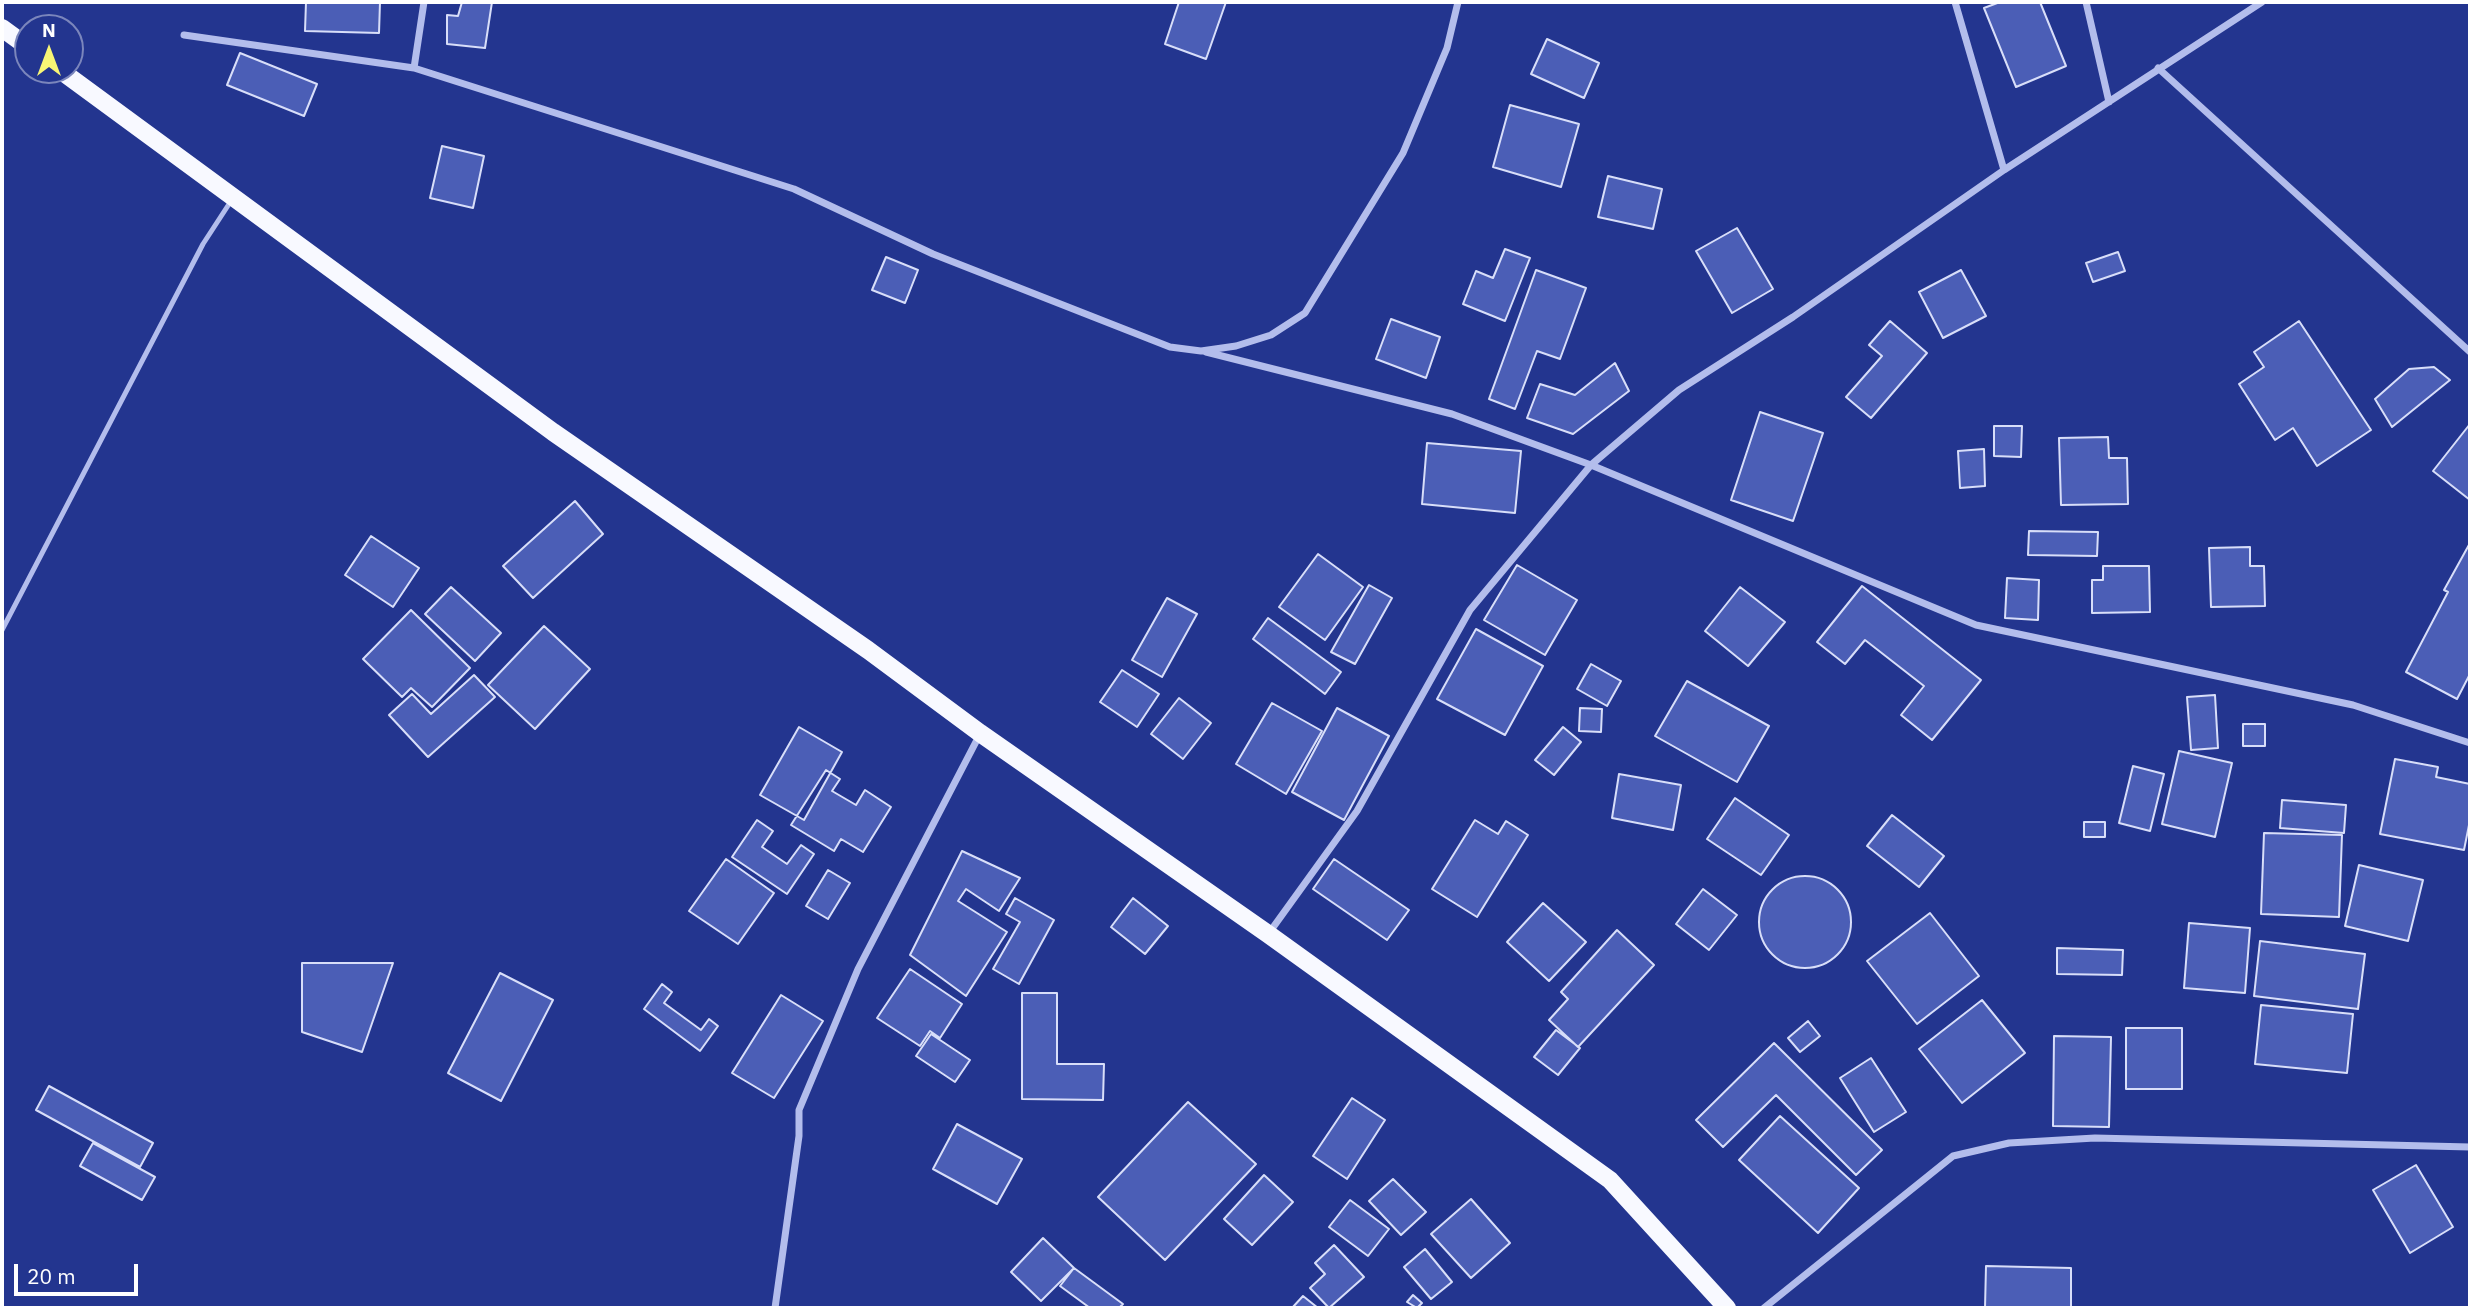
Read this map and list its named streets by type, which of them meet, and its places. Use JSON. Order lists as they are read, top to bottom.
{
  "scale_bar": "20 m",
  "north": "top"
}
